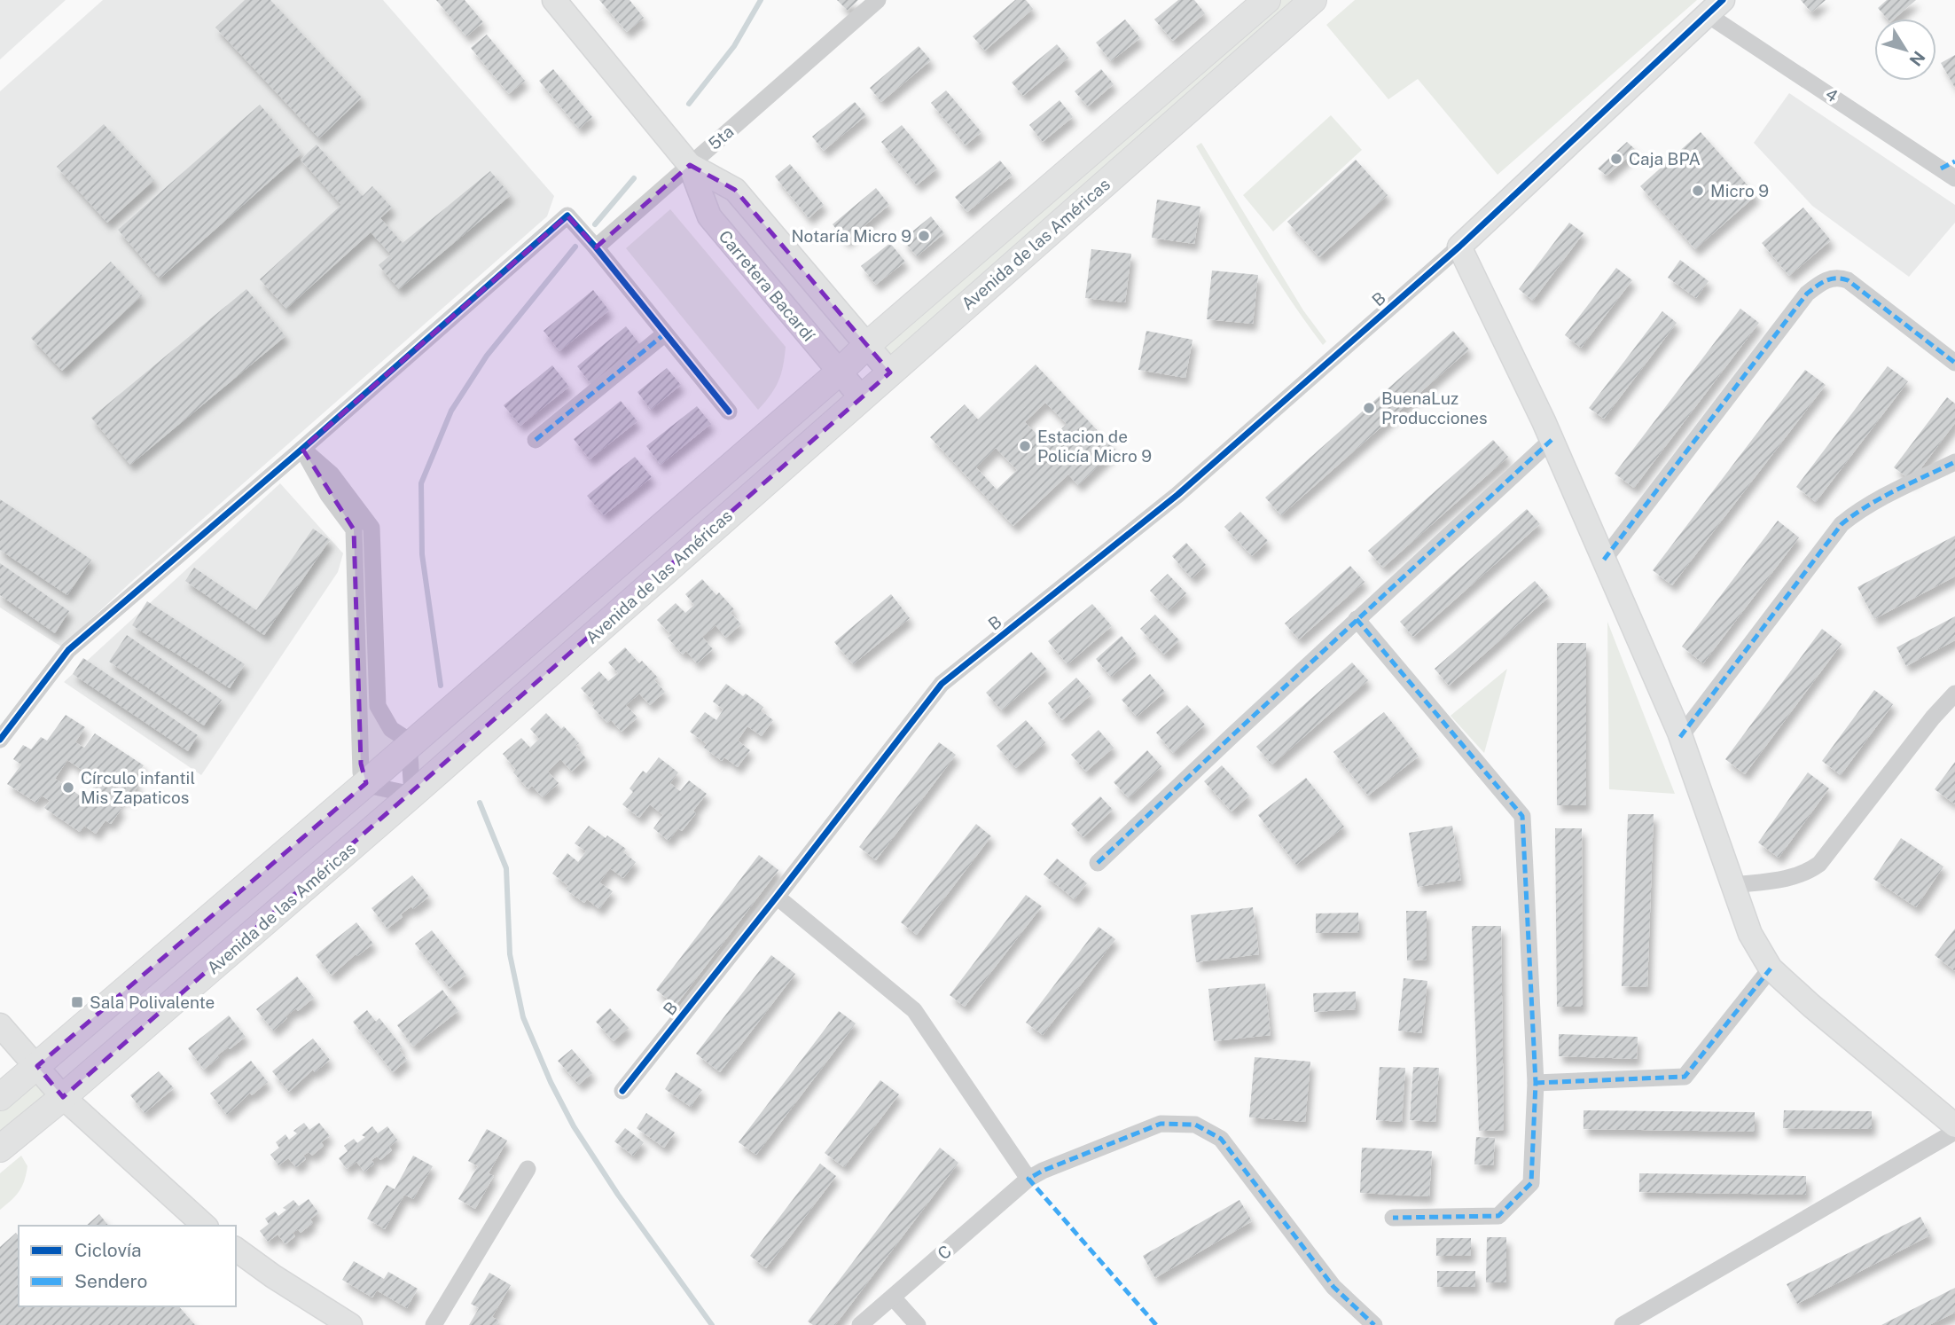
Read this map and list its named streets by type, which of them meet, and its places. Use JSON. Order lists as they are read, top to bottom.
{
  "streets": {
    "main road": ["Avenida de las Américas"],
    "street": [
      "4",
      "5ta",
      "Carretera Bacardí",
      "B",
      "C"
    ]
  },
  "crossings": [
    ["5ta", "Carretera Bacardí"],
    ["Avenida de las Américas", "Carretera Bacardí"]
  ],
  "places": {
    "other": [
      "Caja BPA",
      "Micro 9",
      "Notaría Micro 9",
      "BuenaLuz Producciones",
      "Estacion de Policía Micro 9",
      "Círculo infantil Mis Zapaticos"
    ],
    "transit": ["Sala Polivalente"]
  },
  "legend": ["Ciclovía", "Sendero"],
  "north": "bottom right"
}
